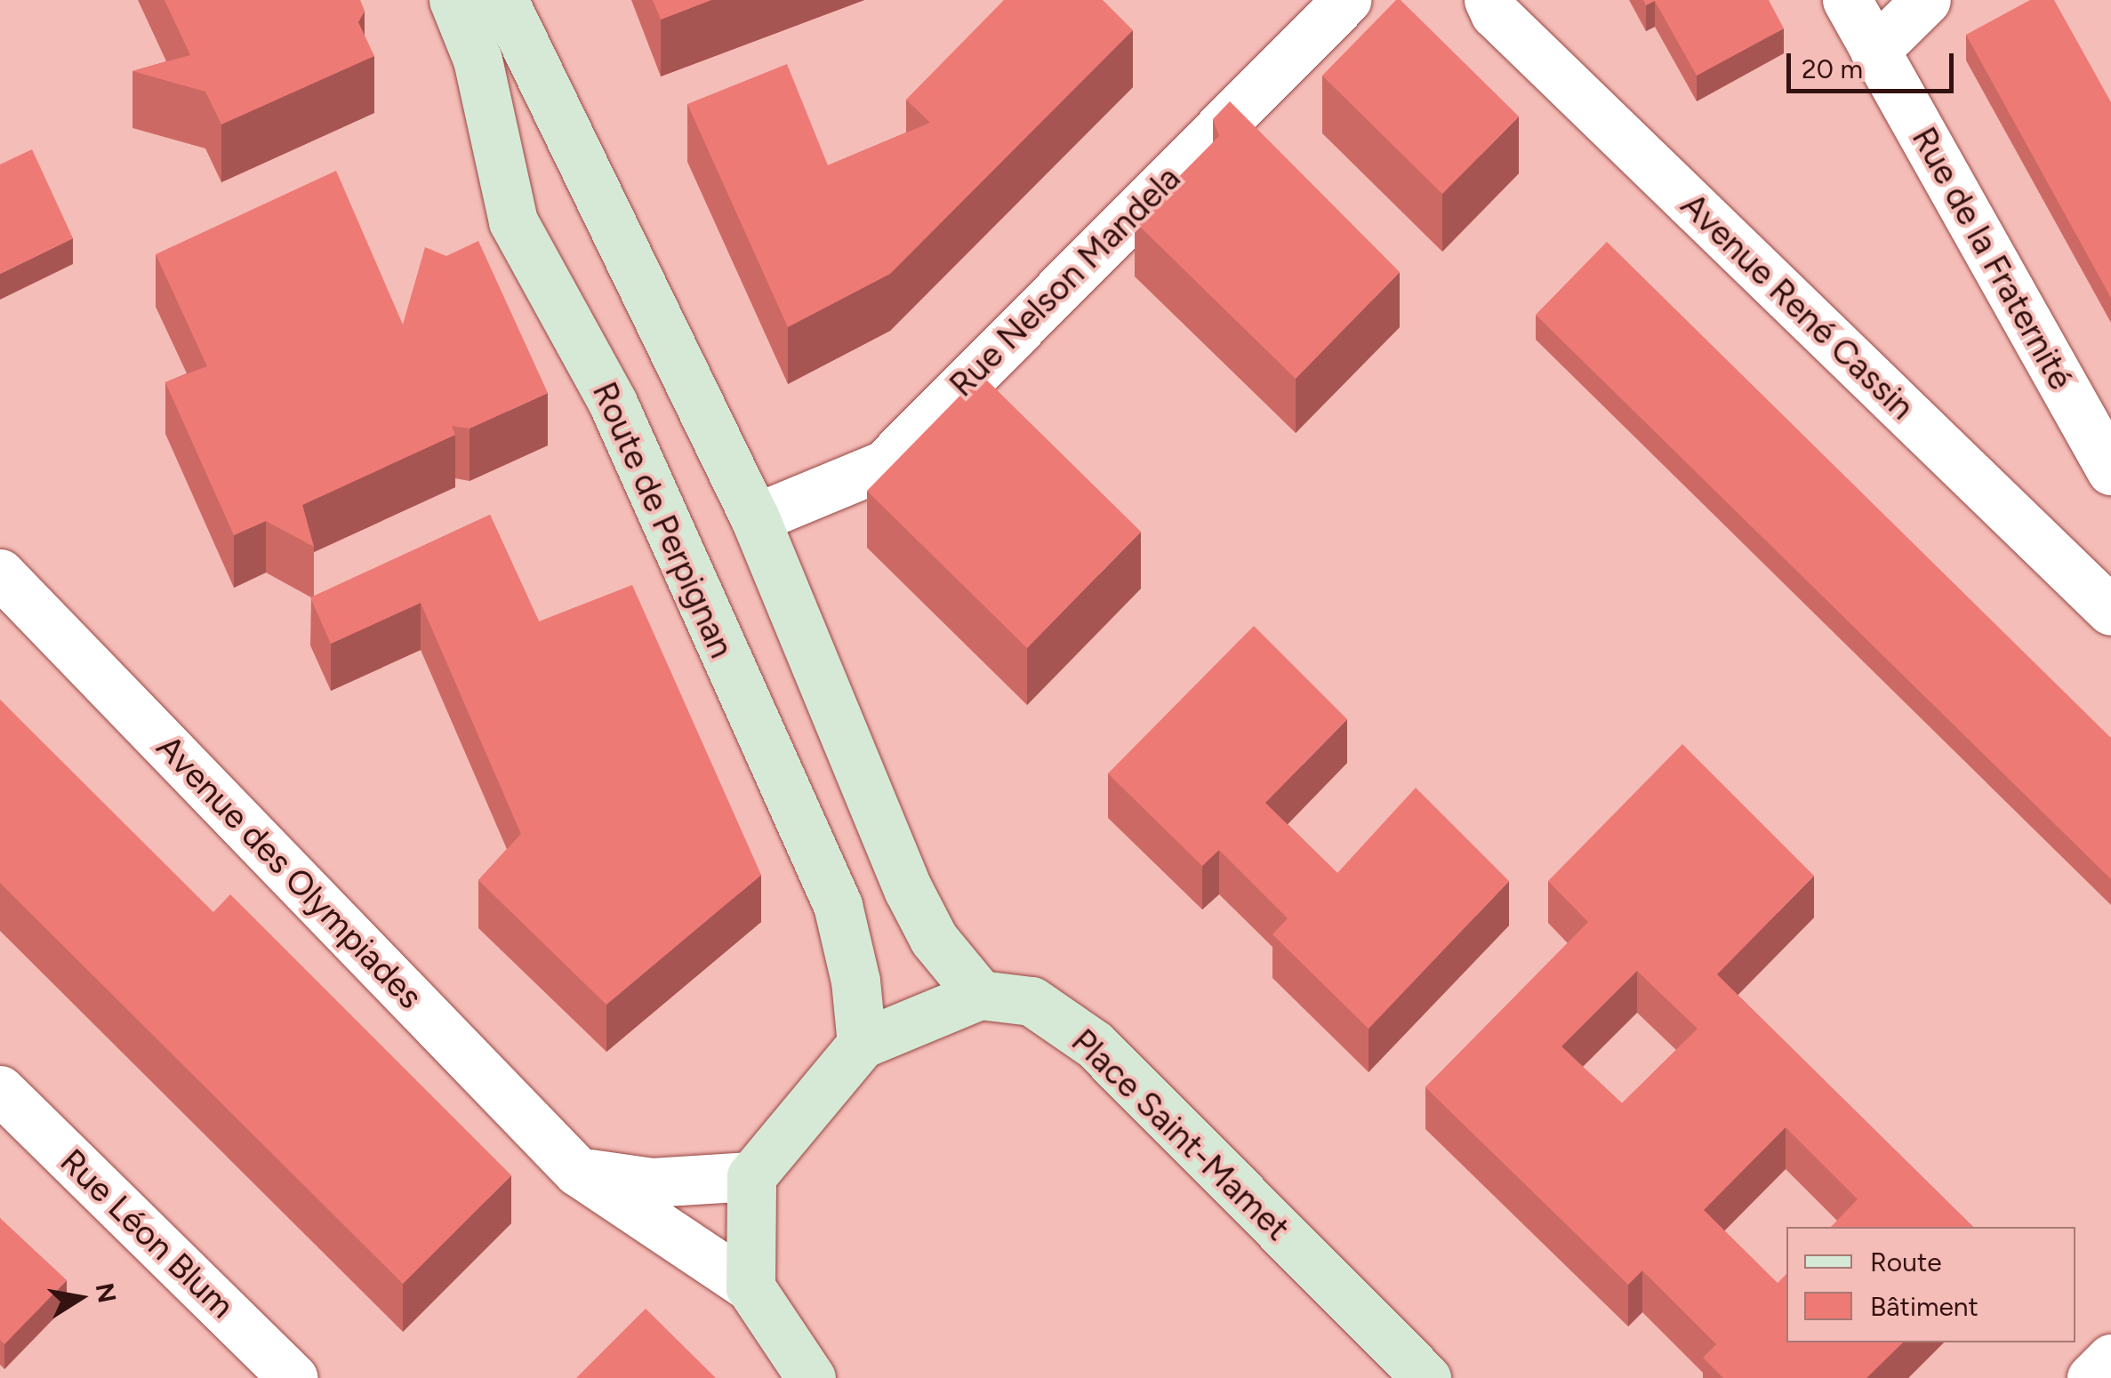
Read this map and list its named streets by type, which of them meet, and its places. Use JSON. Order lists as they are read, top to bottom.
{
  "streets": {
    "main road": ["Route de Perpignan", "Place Saint-Mamet"],
    "street": [
      "Rue de la Fraternité",
      "Rue Nelson Mandela",
      "Avenue René Cassin",
      "Avenue des Olympiades",
      "Rue Léon Blum"
    ]
  },
  "crossings": [
    ["Route de Perpignan", "Place Saint-Mamet"]
  ],
  "legend": ["Route", "Bâtiment"],
  "scale_bar": "20 m",
  "north": "right"
}
